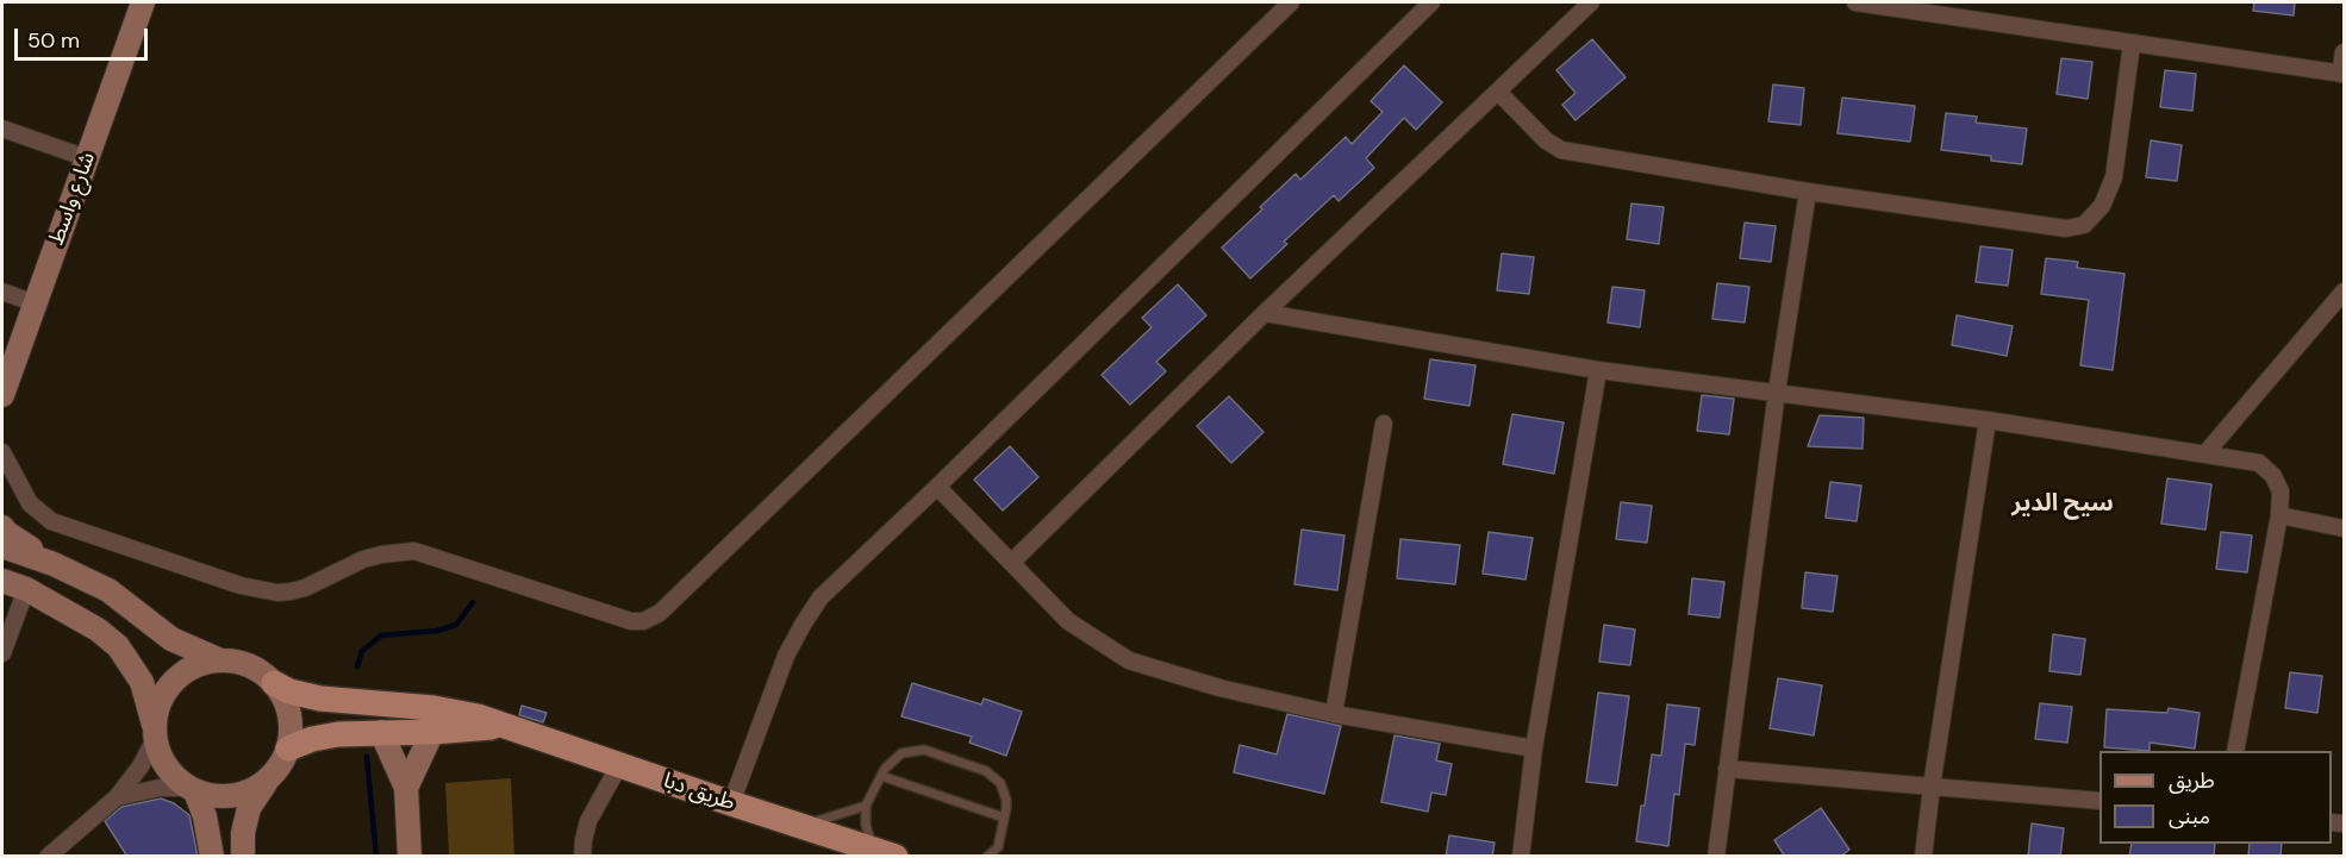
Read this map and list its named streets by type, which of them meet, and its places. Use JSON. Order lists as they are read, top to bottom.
{
  "streets": {
    "main road": ["شارع واسط", "طريق دبا"]
  },
  "districts": ["سيح الدير"],
  "legend": ["طريق", "مبنى"],
  "scale_bar": "50 m"
}
